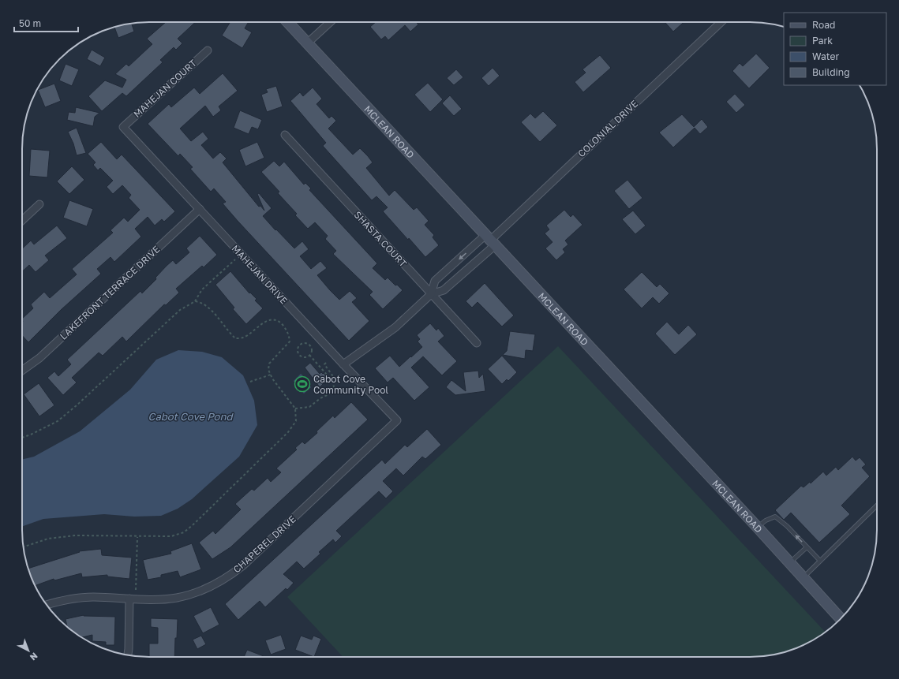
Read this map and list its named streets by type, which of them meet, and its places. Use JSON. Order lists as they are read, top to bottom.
{
  "streets": {
    "street": [
      "MAHEJAN COURT",
      "COLONIAL DRIVE",
      "MCLEAN ROAD",
      "SHASTA COURT",
      "MAHEJAN DRIVE",
      "LAKEFRONT TERRACE DRIVE",
      "CHAPEREL DRIVE"
    ]
  },
  "crossings": [
    ["MAHEJAN COURT", "MAHEJAN DRIVE"],
    ["COLONIAL DRIVE", "MCLEAN ROAD"],
    ["MAHEJAN DRIVE", "LAKEFRONT TERRACE DRIVE"],
    ["MAHEJAN DRIVE", "CHAPEREL DRIVE"]
  ],
  "water": ["Cabot Cove Pond"],
  "places": {
    "sports": ["Cabot Cove Community Pool"]
  },
  "legend": [
    "Road",
    "Park",
    "Water",
    "Building"
  ],
  "scale_bar": "50 m",
  "north": "bottom right"
}
